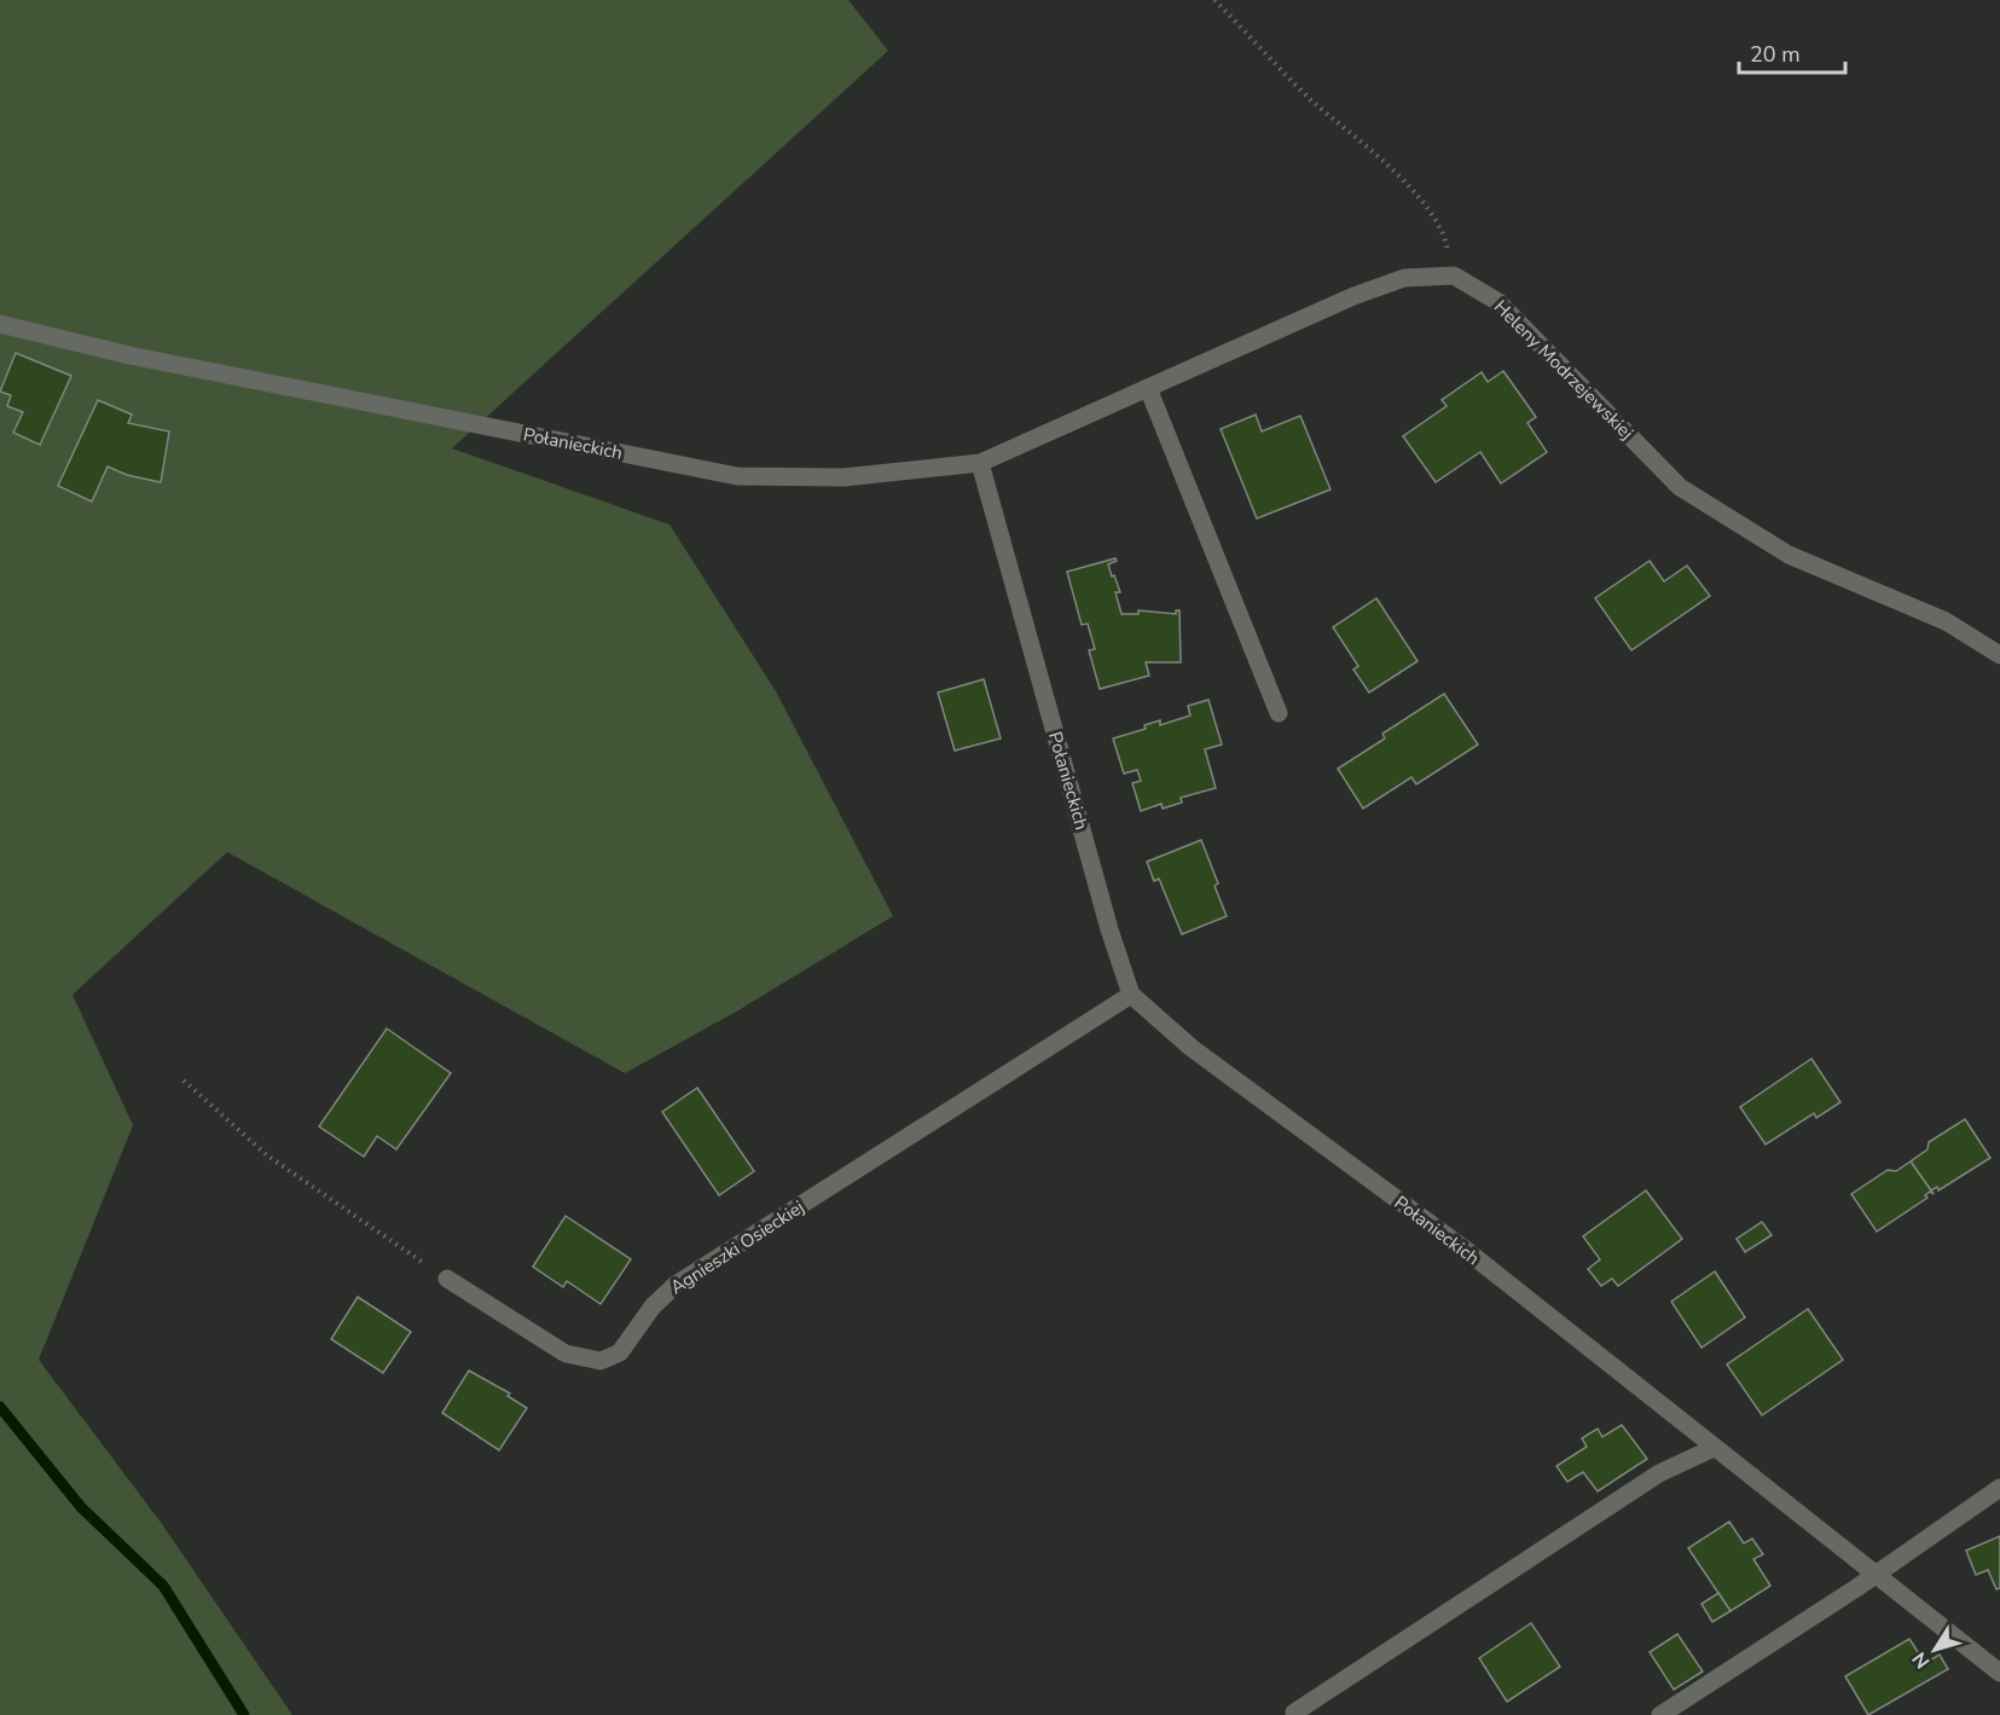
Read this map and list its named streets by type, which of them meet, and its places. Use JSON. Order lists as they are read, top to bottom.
{
  "streets": {
    "street": ["Heleny Modrzejewskiej", "Połanieckich", "Agnieszki Osieckiej"]
  },
  "crossings": [
    ["Połanieckich", "Agnieszki Osieckiej"]
  ],
  "scale_bar": "20 m",
  "north": "bottom left"
}
